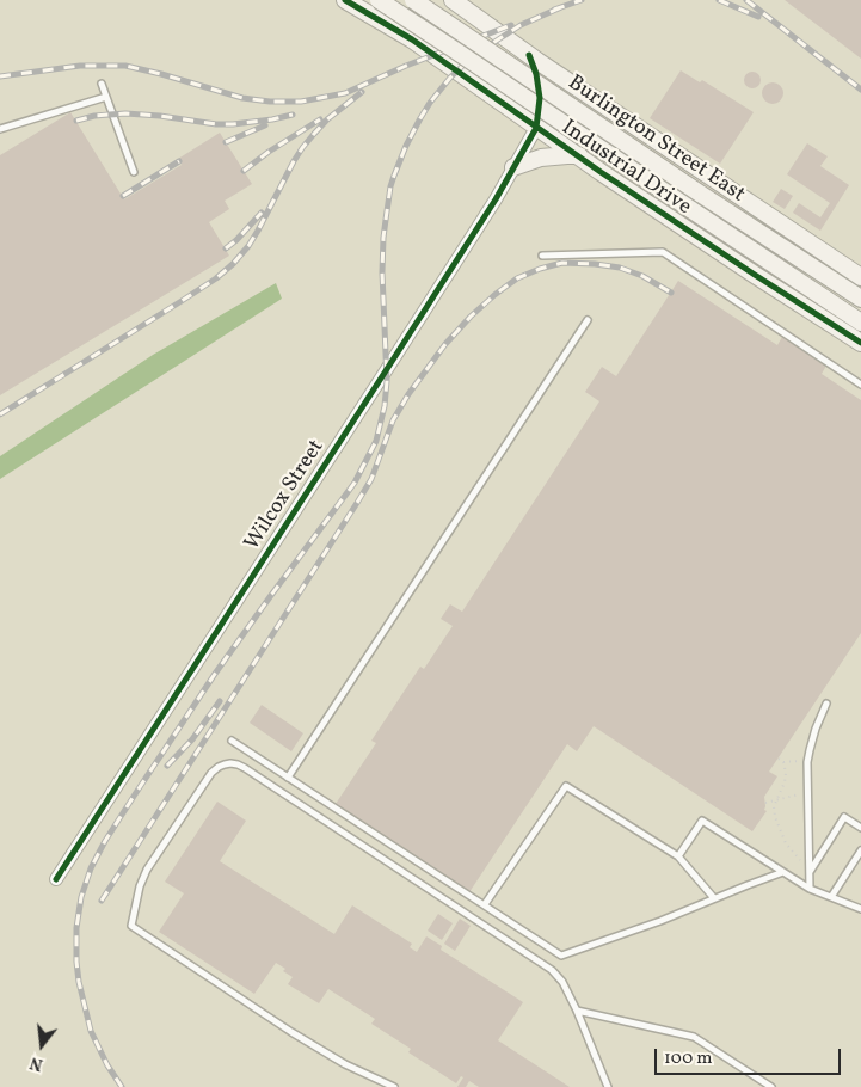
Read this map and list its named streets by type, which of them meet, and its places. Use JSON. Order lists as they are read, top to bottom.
{
  "streets": {
    "street": ["Burlington Street East", "Industrial Drive", "Wilcox Street"]
  },
  "crossings": [
    ["Industrial Drive", "Wilcox Street"]
  ],
  "scale_bar": "100 m",
  "north": "bottom"
}
